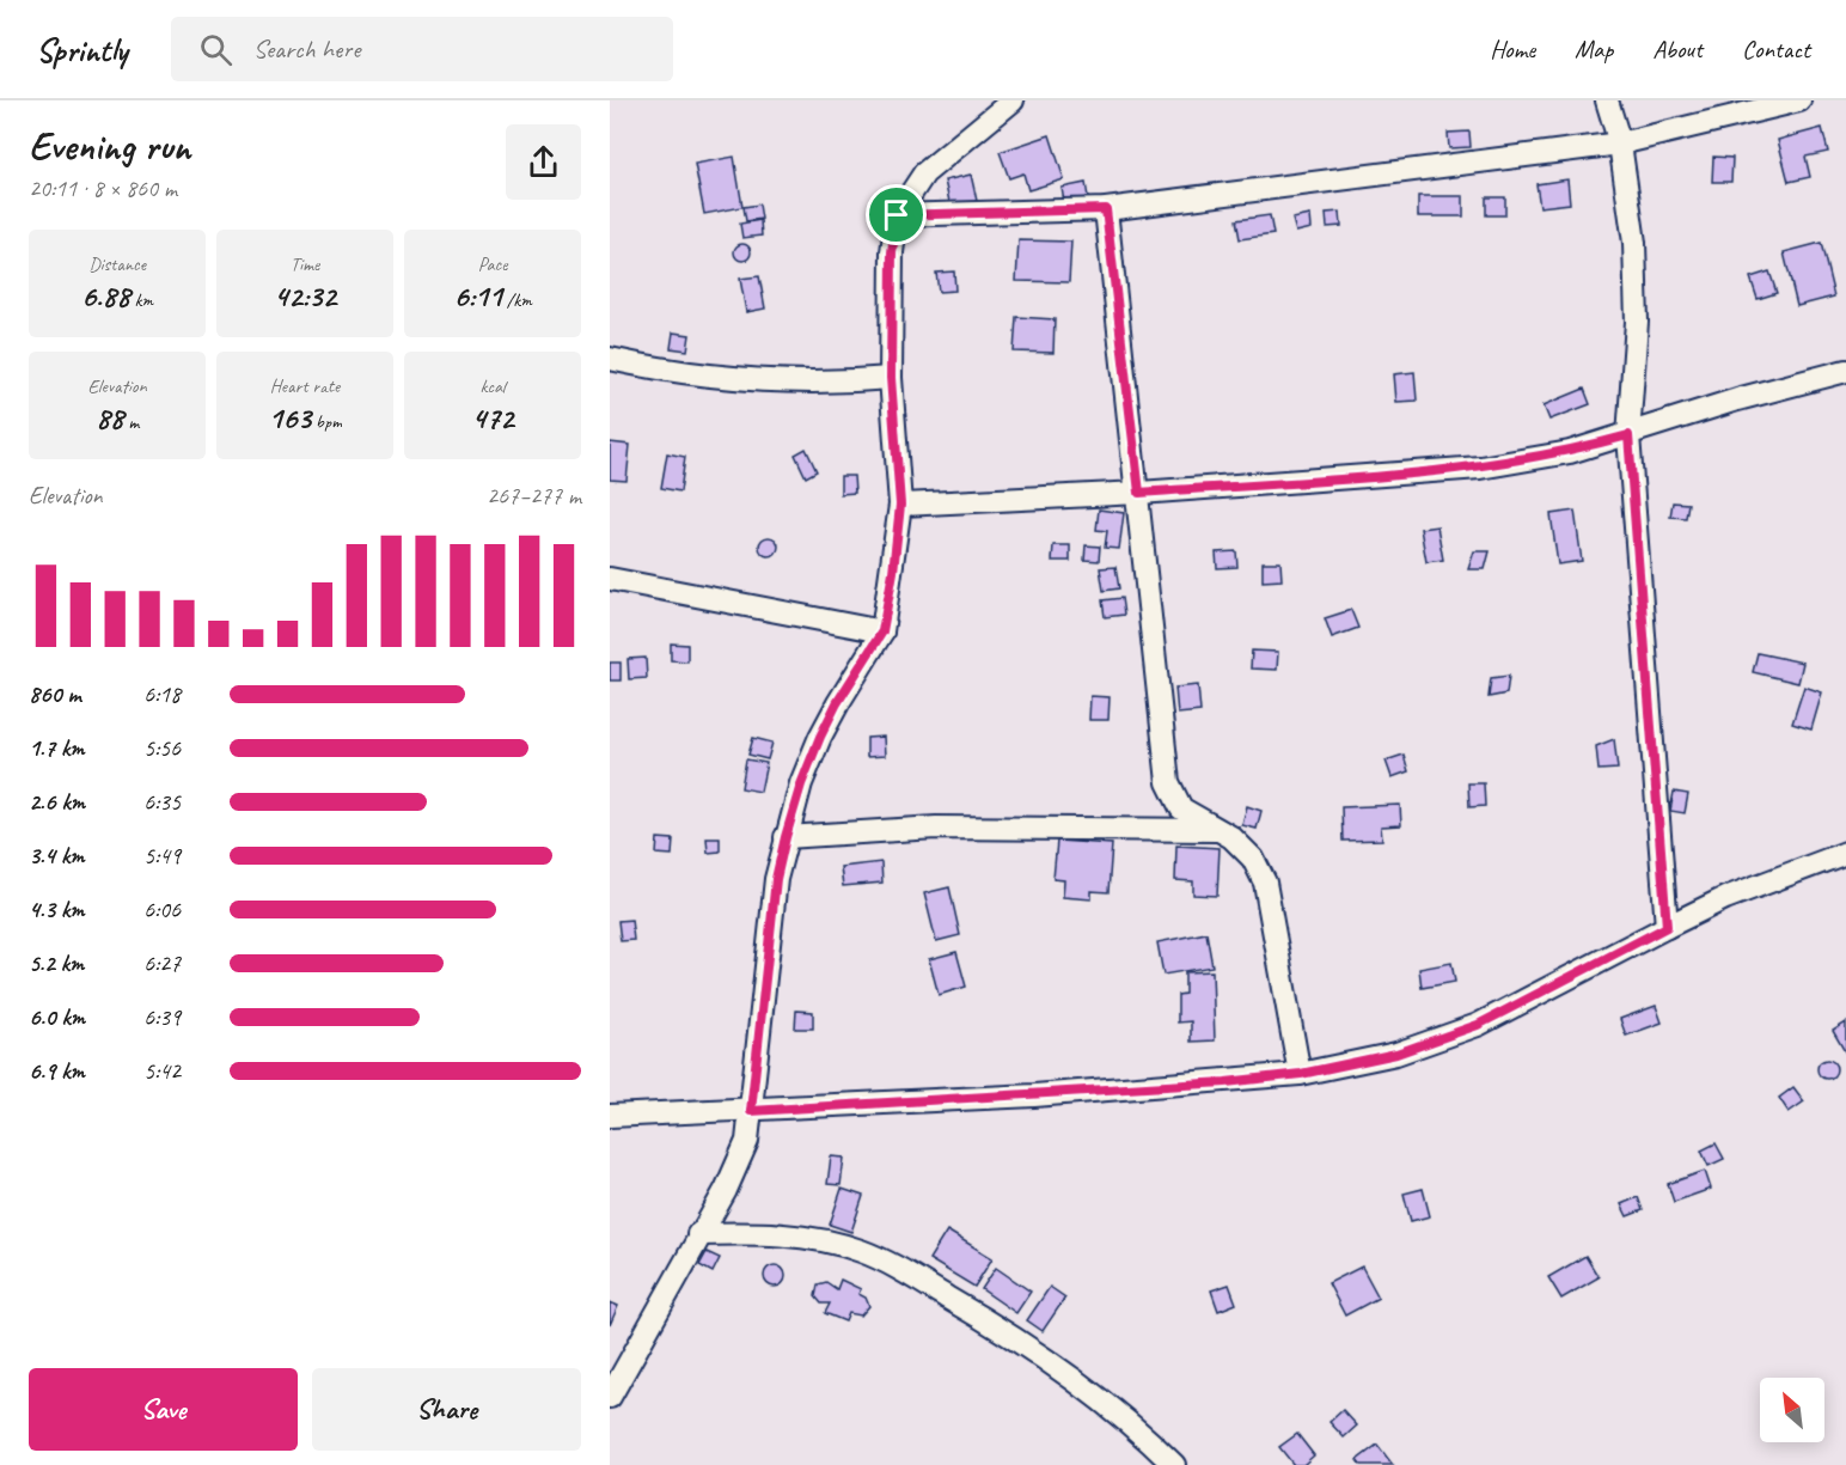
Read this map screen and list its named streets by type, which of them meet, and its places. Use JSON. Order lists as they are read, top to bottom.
{
  "north": "top left",
  "page": {
    "header": "Sprintly",
    "search": "Search here",
    "nav": [
      "Home",
      "Map",
      "About",
      "Contact"
    ],
    "heading": ["Evening run", "20:11 · 8 × 860 m"],
    "stats": [
      ["Distance", "6.88 km"],
      ["Time", "42:32"],
      ["Pace", "6:11 /km"],
      ["Elevation", "88 m"],
      ["Heart rate", "163 bpm"],
      ["kcal", "472"]
    ],
    "chart": ["Elevation", "267–277 m"],
    "list": [
      {
        "name": "860 m",
        "note": "6:18"
      },
      {
        "name": "1.7 km",
        "note": "5:56"
      },
      {
        "name": "2.6 km",
        "note": "6:35"
      },
      {
        "name": "3.4 km",
        "note": "5:49"
      },
      {
        "name": "4.3 km",
        "note": "6:06"
      },
      {
        "name": "5.2 km",
        "note": "6:27"
      },
      {
        "name": "6.0 km",
        "note": "6:39"
      },
      {
        "name": "6.9 km",
        "note": "5:42"
      }
    ],
    "buttons": ["Save", "Share"]
  }
}
